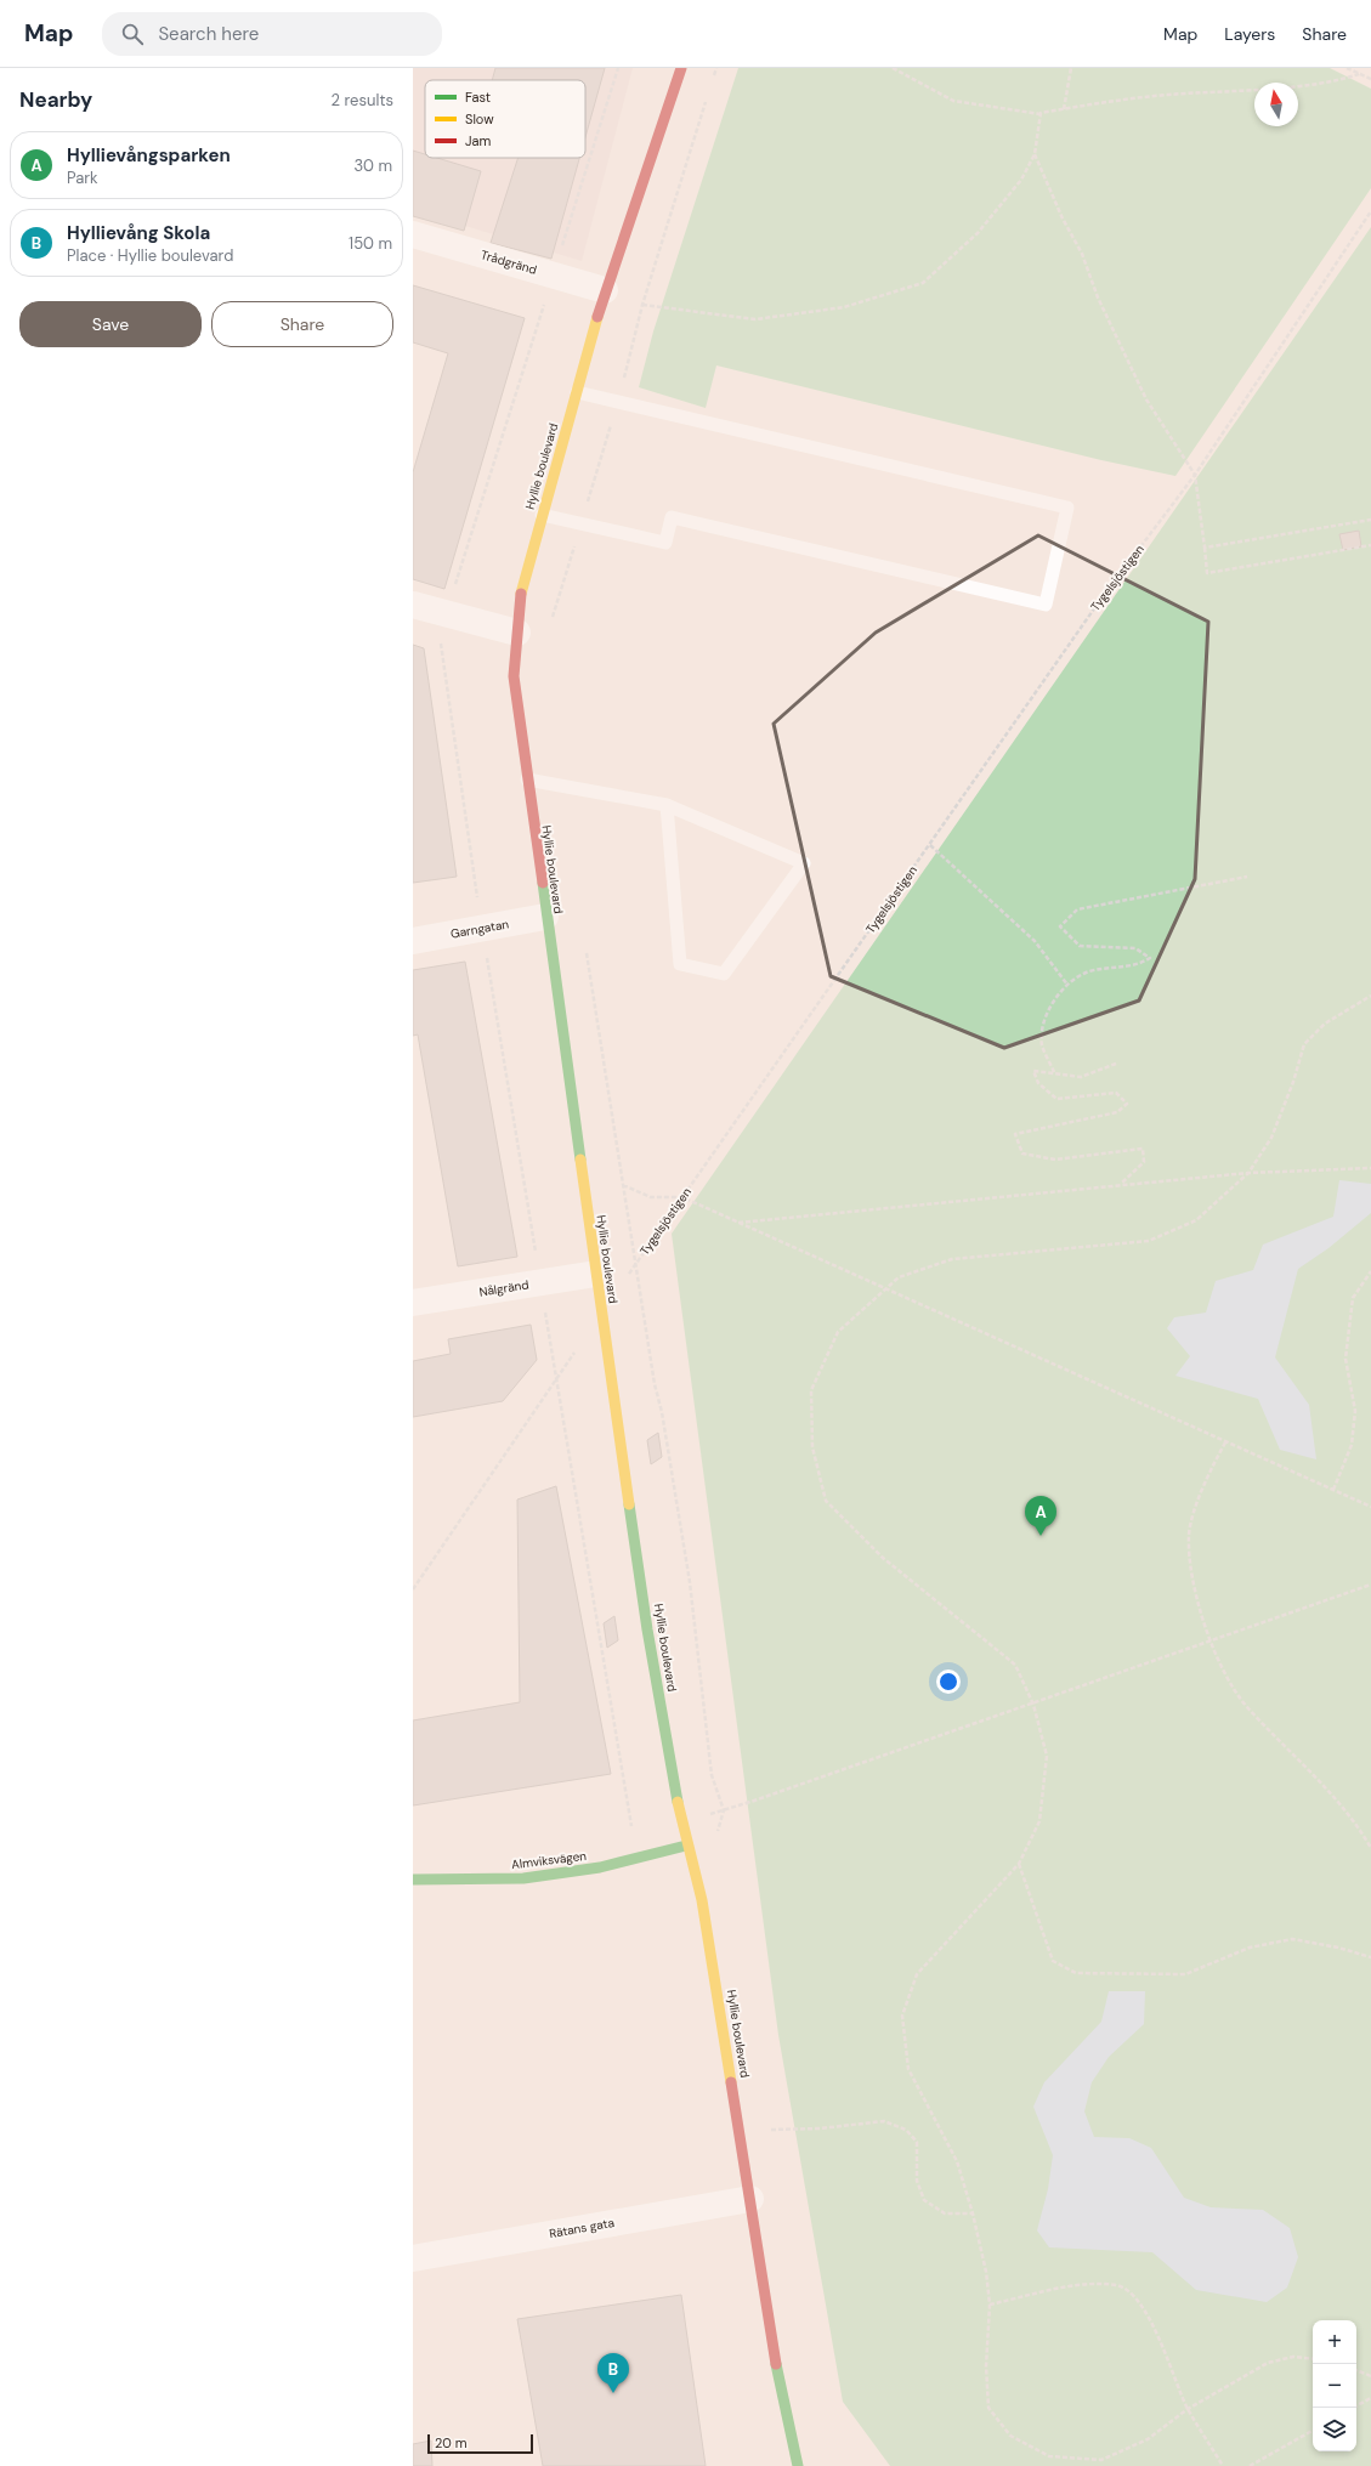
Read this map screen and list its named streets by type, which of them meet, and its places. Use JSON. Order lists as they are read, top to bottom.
{
  "streets": {
    "street": [
      "Trådgränd",
      "Hyllie boulevard",
      "Garngatan",
      "Nålgränd",
      "Almviksvägen",
      "Rätans gata"
    ],
    "path": ["Tygelsjöstigen"]
  },
  "crossings": [
    ["Trådgränd", "Hyllie boulevard"],
    ["Hyllie boulevard", "Tygelsjöstigen"],
    ["Hyllie boulevard", "Garngatan"],
    ["Hyllie boulevard", "Nålgränd"],
    ["Hyllie boulevard", "Almviksvägen"],
    ["Hyllie boulevard", "Rätans gata"]
  ],
  "legend": ["Fast", "Slow", "Jam"],
  "scale_bar": "20 m",
  "north": "top",
  "page": {
    "header": "Map",
    "search": "Search here",
    "nav": ["Map", "Layers", "Share"],
    "heading": ["Nearby", "2 results"],
    "list": [
      {
        "mark": "A",
        "name": "Hyllievångsparken",
        "note": "Park",
        "value": "30 m"
      },
      {
        "mark": "B",
        "name": "Hyllievång Skola",
        "note": "Place · Hyllie boulevard",
        "value": "150 m"
      }
    ],
    "buttons": ["Save", "Share"],
    "pins": ["A", "B"],
    "map_buttons": ["+", "−"],
    "scale": "20 m"
  }
}
